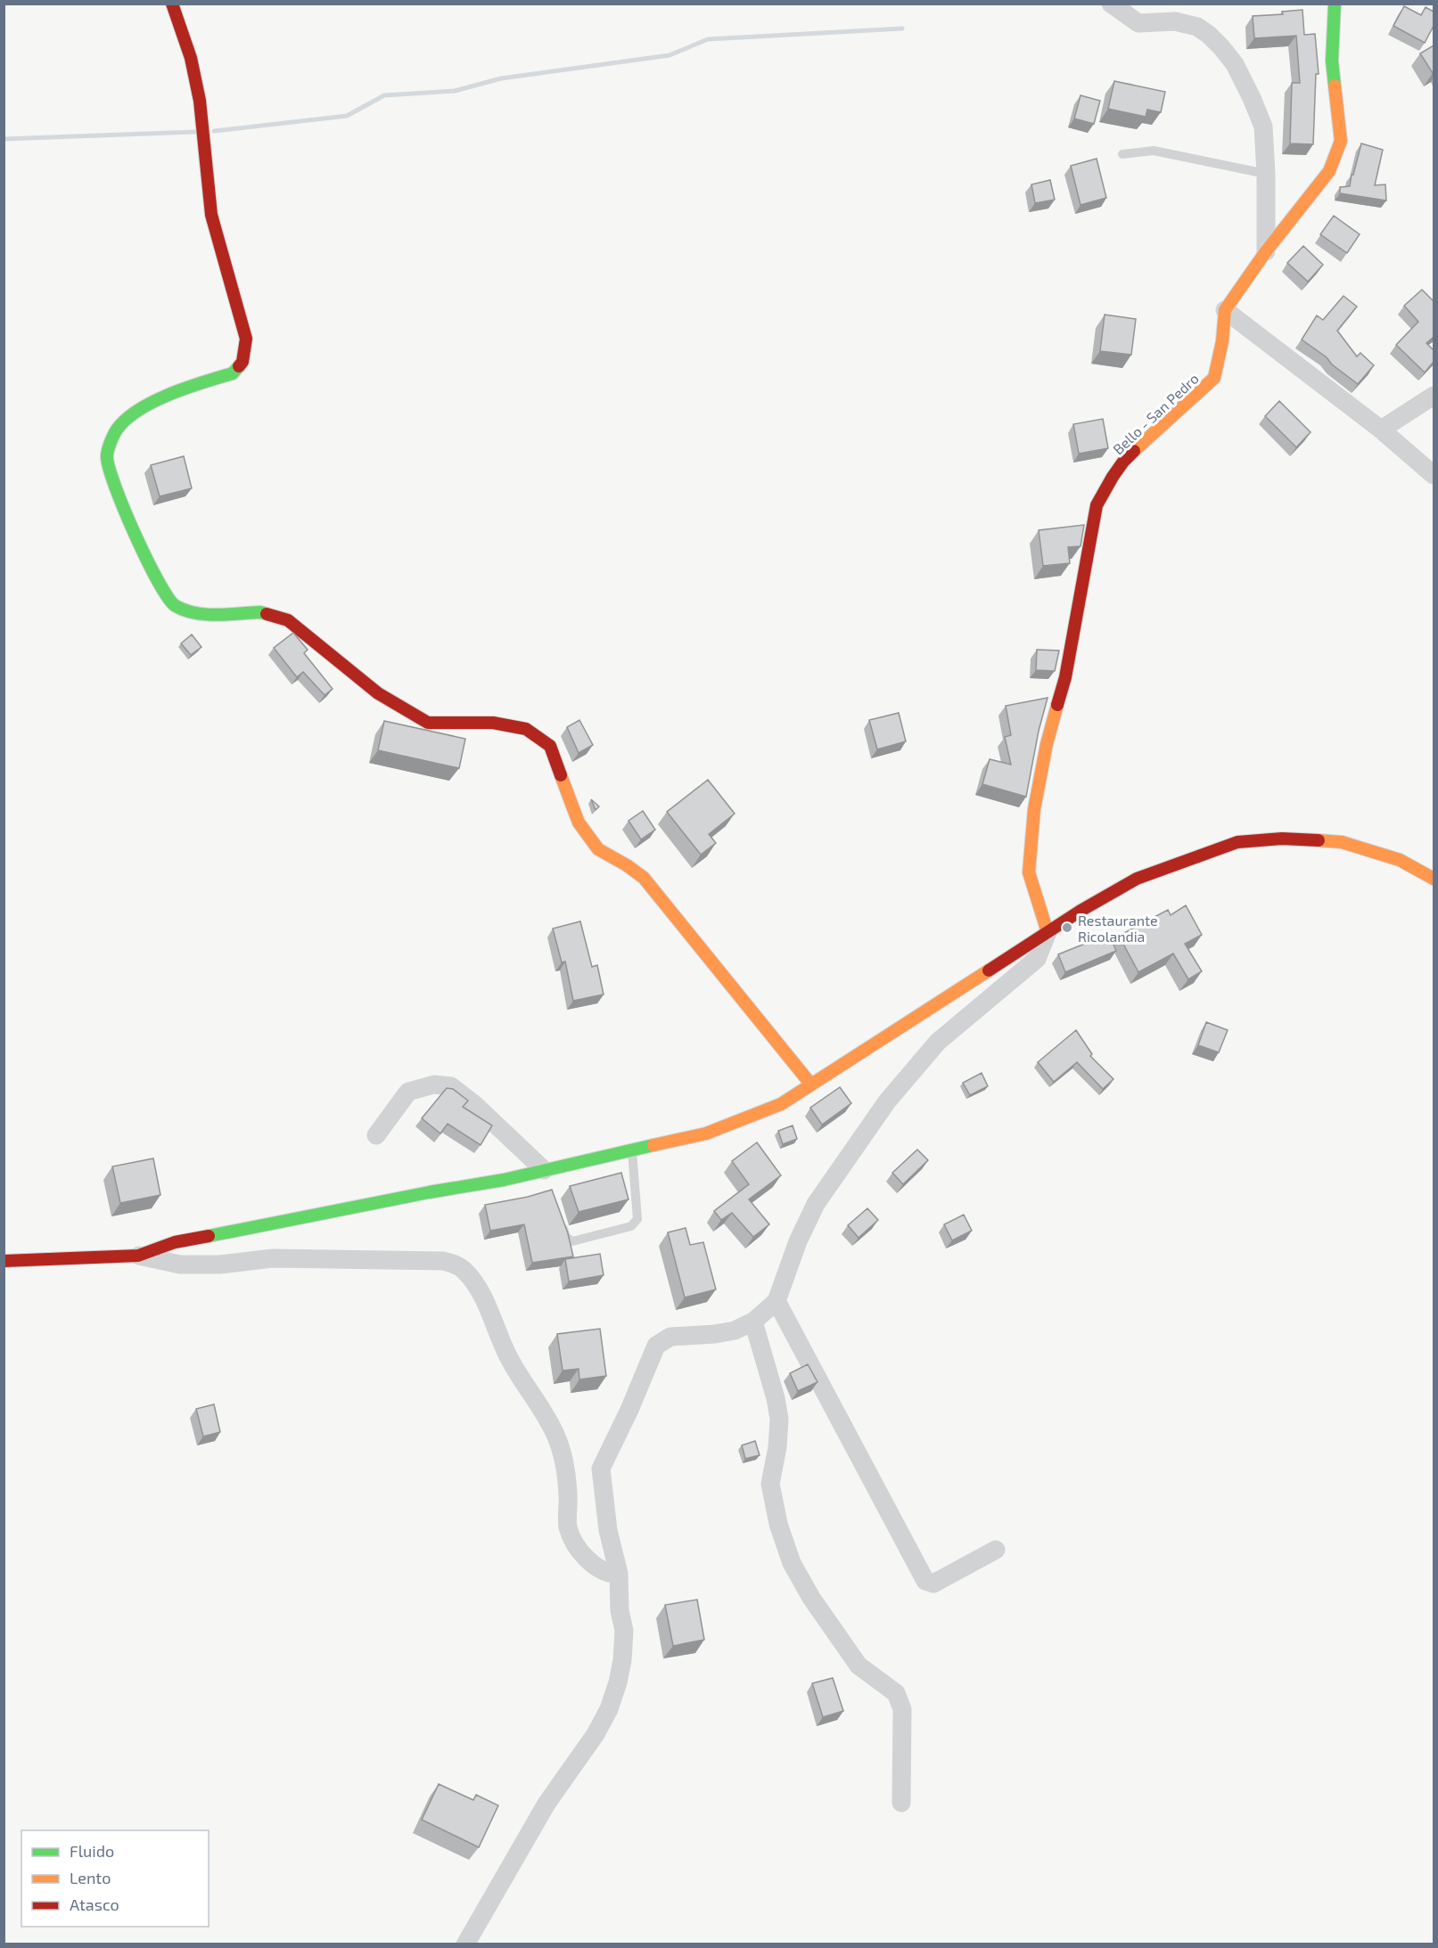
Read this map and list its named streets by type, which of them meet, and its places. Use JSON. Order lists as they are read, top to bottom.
{
  "streets": {
    "main road": ["Bello - San Pedro"]
  },
  "places": ["Restaurante Ricolandia"],
  "legend": ["Fluido", "Lento", "Atasco"]
}
